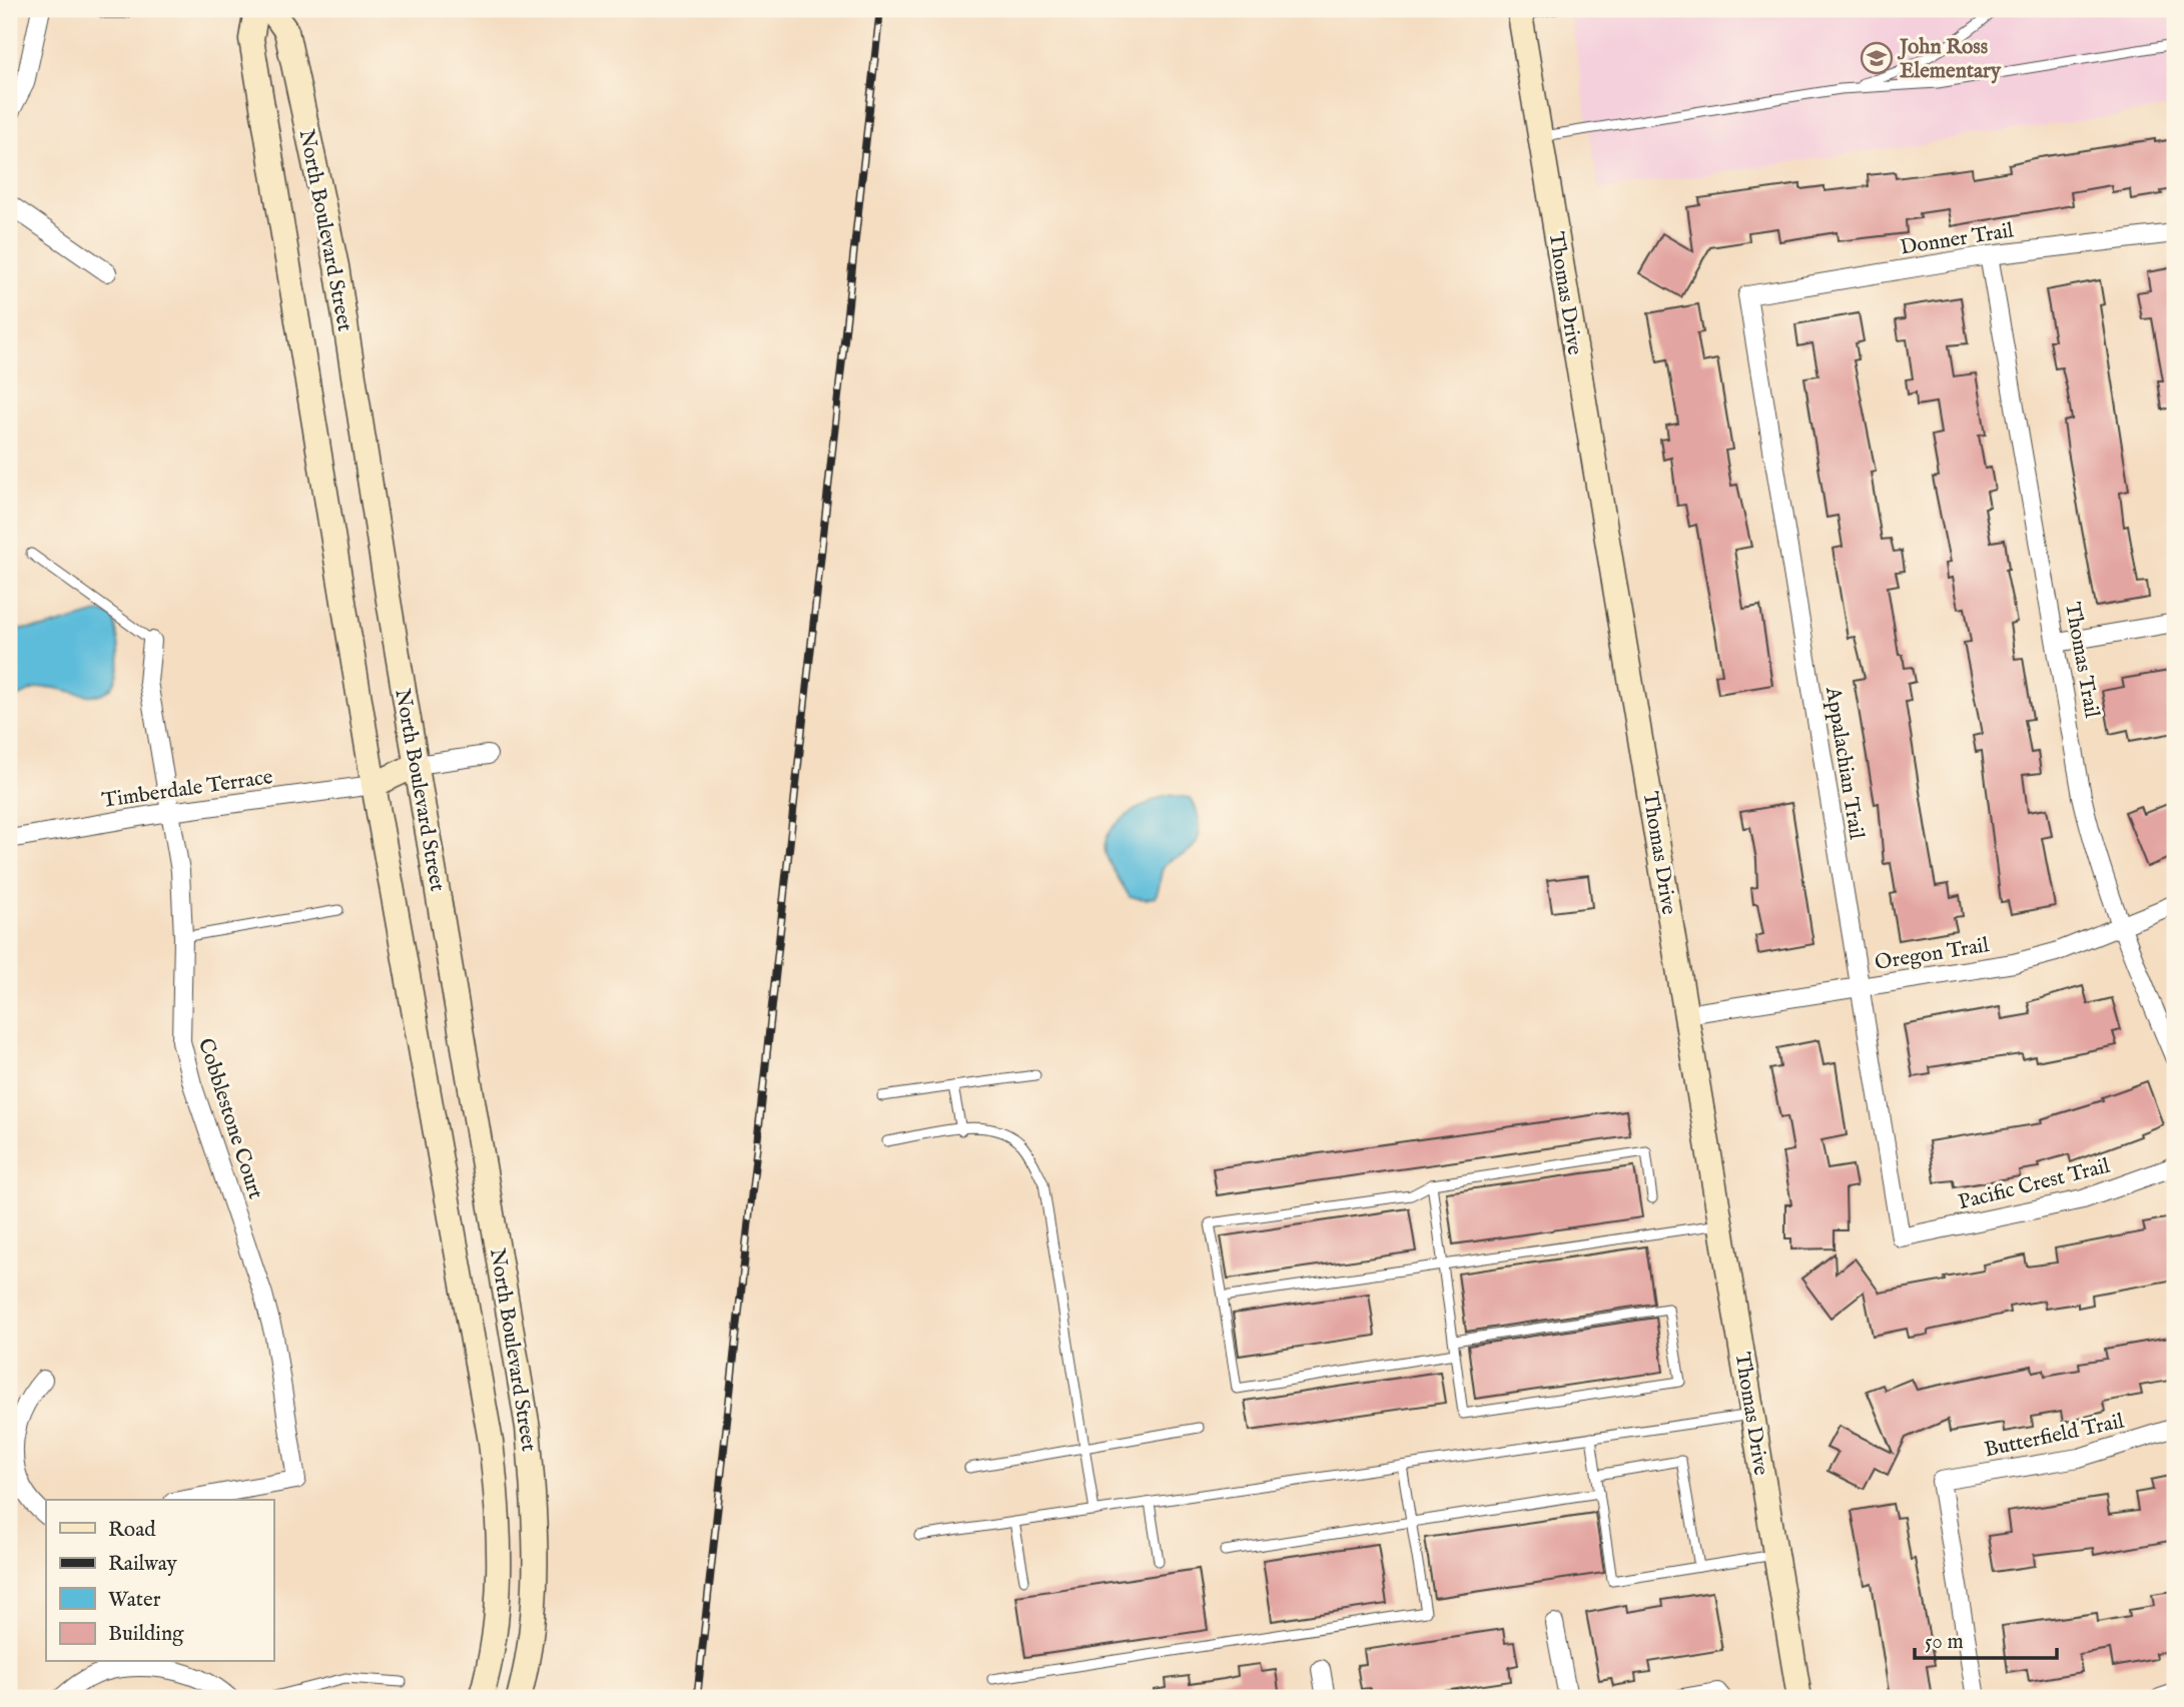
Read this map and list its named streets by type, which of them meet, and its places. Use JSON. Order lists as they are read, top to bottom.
{
  "streets": {
    "main road": ["North Boulevard Street", "Thomas Drive"],
    "street": [
      "Donner Trail",
      "Thomas Trail",
      "Appalachian Trail",
      "Timberdale Terrace",
      "Oregon Trail",
      "Cobblestone Court",
      "Pacific Crest Trail",
      "Butterfield Trail"
    ]
  },
  "crossings": [
    ["North Boulevard Street", "Timberdale Terrace"],
    ["Donner Trail", "Thomas Trail"],
    ["Donner Trail", "Appalachian Trail"],
    ["Thomas Drive", "Oregon Trail"],
    ["Thomas Trail", "Oregon Trail"],
    ["Appalachian Trail", "Oregon Trail"],
    ["Appalachian Trail", "Pacific Crest Trail"],
    ["Timberdale Terrace", "Cobblestone Court"]
  ],
  "places": {
    "school or university": ["John Ross Elementary"]
  },
  "legend": [
    "Road",
    "Railway",
    "Water",
    "Building"
  ],
  "scale_bar": "50 m"
}
